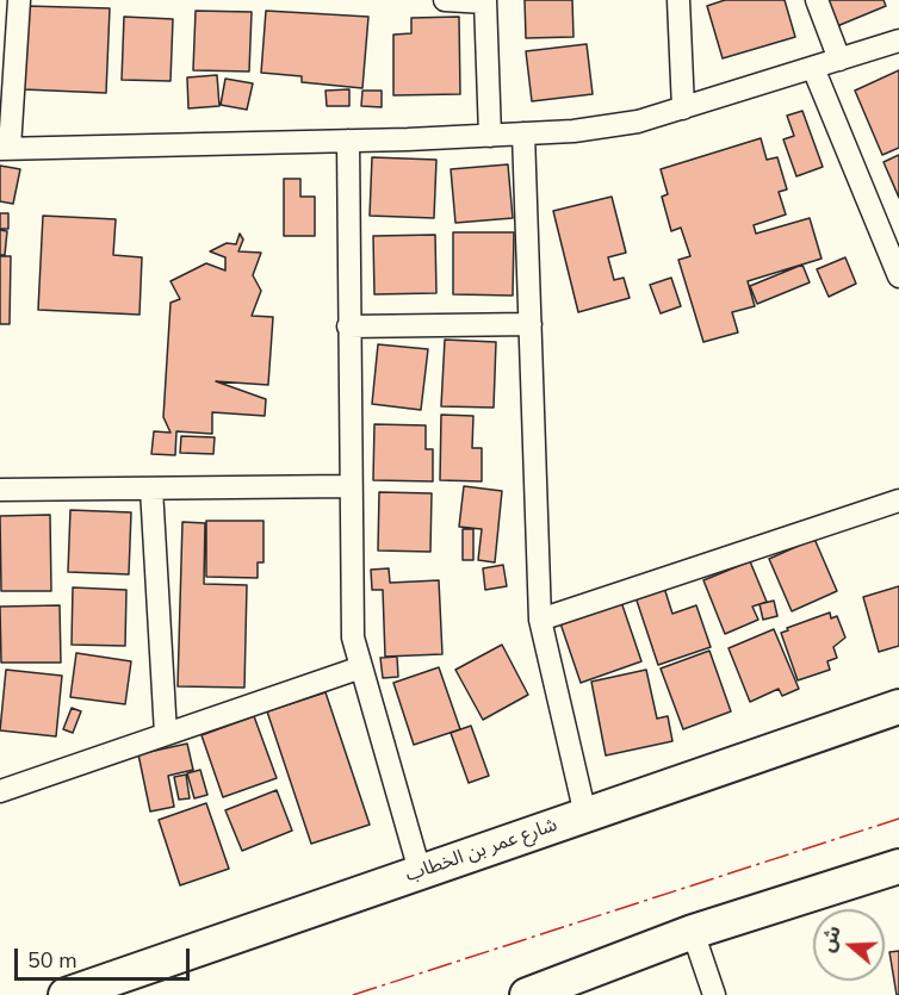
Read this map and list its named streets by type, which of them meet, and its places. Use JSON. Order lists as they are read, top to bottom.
{
  "streets": {
    "main road": ["شارع عمر بن الخطاب"]
  },
  "scale_bar": "50 m",
  "north": "left"
}
